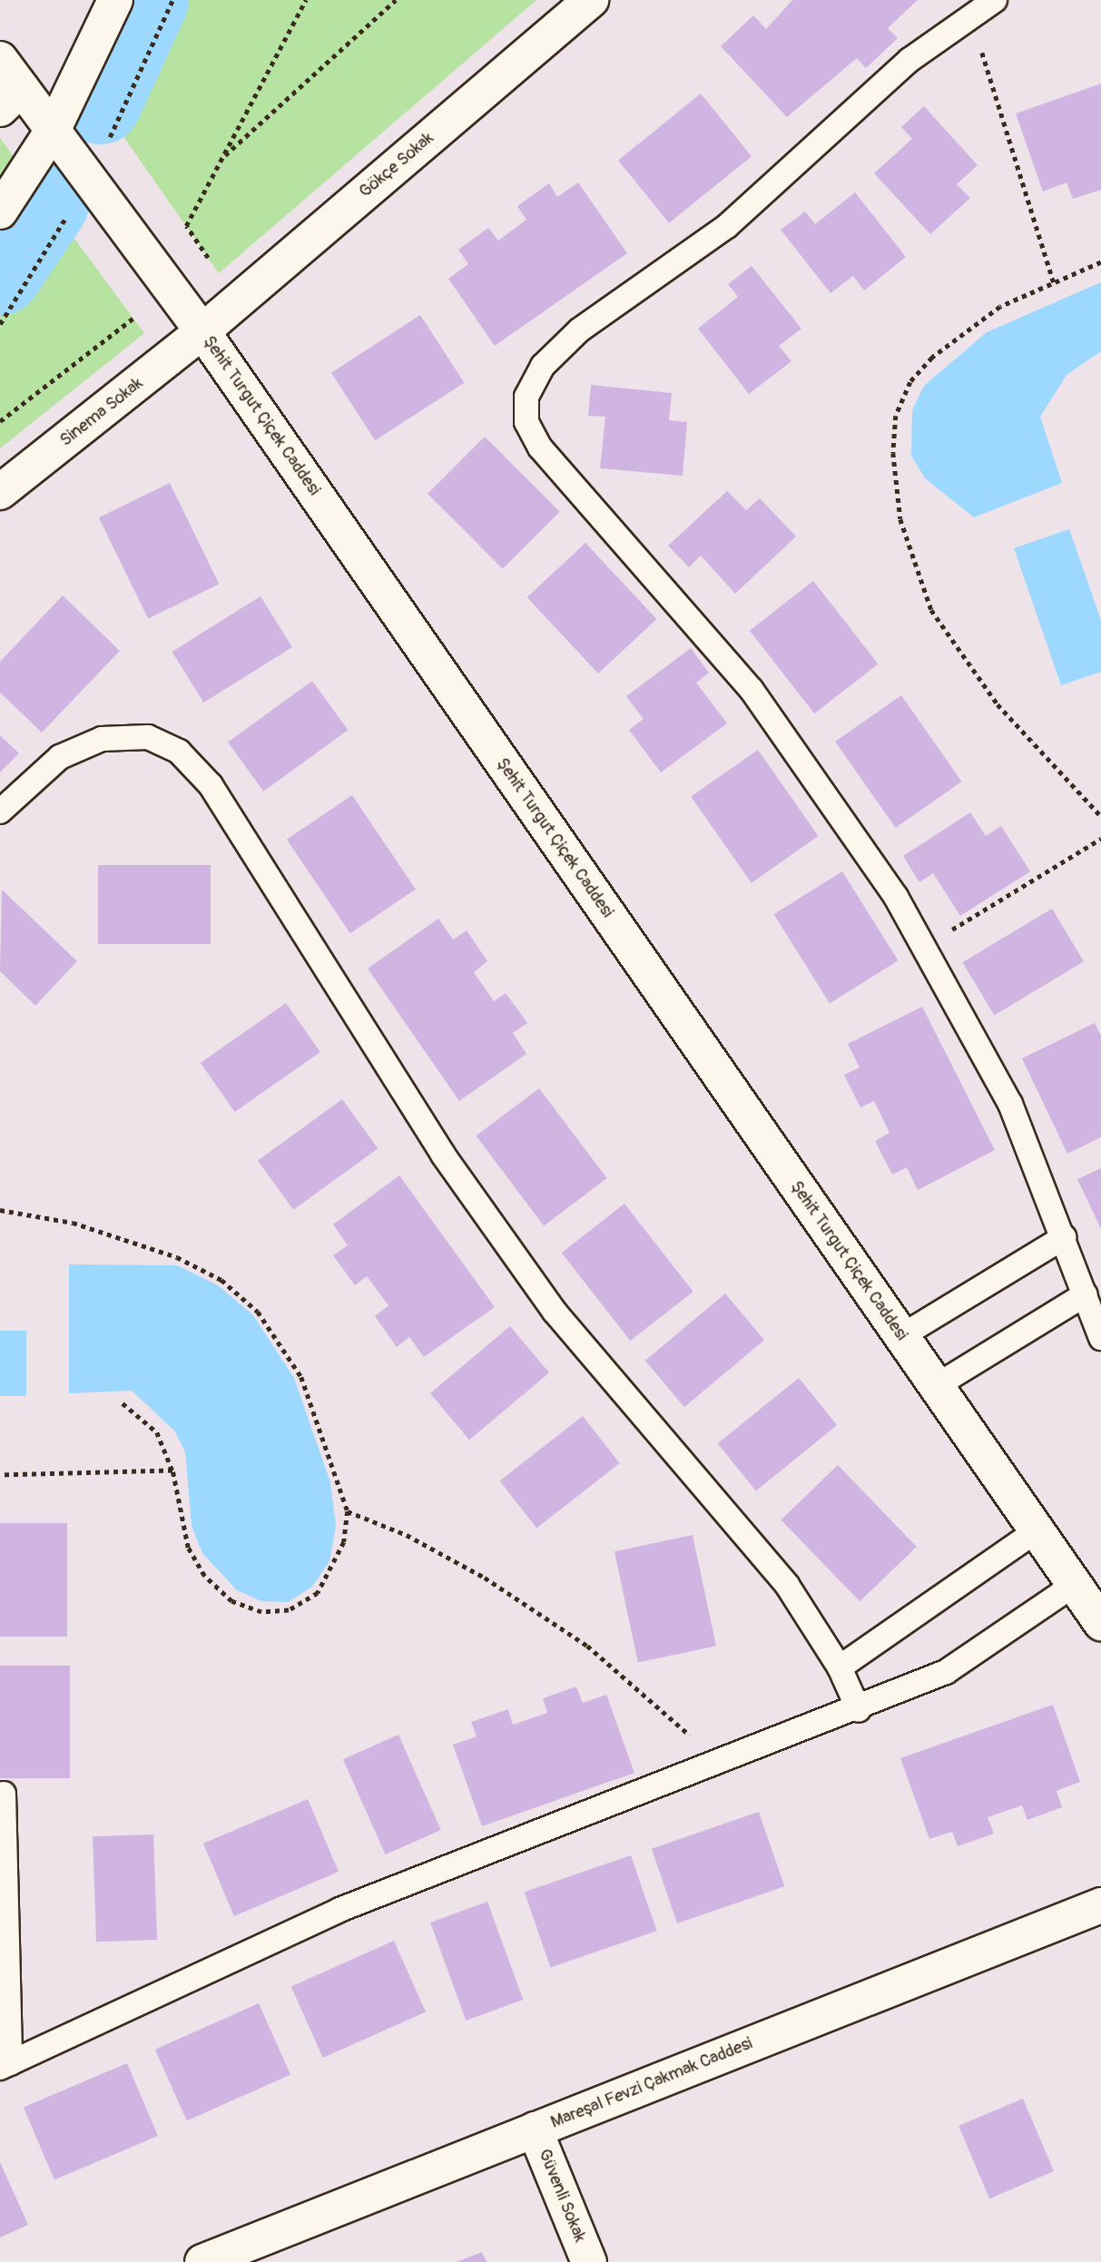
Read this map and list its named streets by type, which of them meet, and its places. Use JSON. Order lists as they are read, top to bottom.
{
  "streets": {
    "street": [
      "Gökçe Sokak",
      "Sinema Sokak",
      "Şehit Turgut Çiçek Caddesi",
      "Mareşal Fevzi Çakmak Caddesi",
      "Güvenli Sokak"
    ]
  },
  "crossings": [
    ["Gökçe Sokak", "Sinema Sokak"],
    ["Gökçe Sokak", "Şehit Turgut Çiçek Caddesi"],
    ["Sinema Sokak", "Şehit Turgut Çiçek Caddesi"],
    ["Mareşal Fevzi Çakmak Caddesi", "Güvenli Sokak"]
  ]
}
